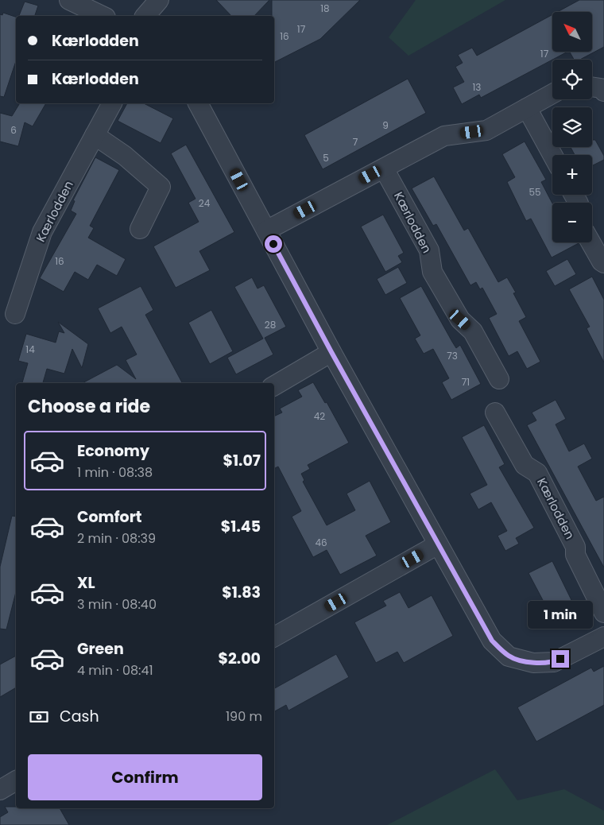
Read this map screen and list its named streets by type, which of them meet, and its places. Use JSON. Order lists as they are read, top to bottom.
{
  "streets": {
    "street": ["Kærlodden"]
  },
  "house_numbers": [
    "18",
    "17",
    "16",
    "17",
    "13",
    "9",
    "6",
    "7",
    "5",
    "55",
    "24",
    "16",
    "28",
    "14",
    "73",
    "71",
    "42",
    "46"
  ],
  "north": "top left",
  "page": {
    "map_buttons": ["+", "−"],
    "banner": ["Kærlodden", "Kærlodden"],
    "heading": "Choose a ride",
    "list": [
      {
        "name": "Economy",
        "note": "1 min · 08:38",
        "value": "$1.07"
      },
      {
        "name": "Comfort",
        "note": "2 min · 08:39",
        "value": "$1.45"
      },
      {
        "name": "XL",
        "note": "3 min · 08:40",
        "value": "$1.83"
      },
      {
        "name": "Green",
        "note": "4 min · 08:41",
        "value": "$2.00"
      }
    ],
    "bubble": "1 min",
    "pay": ["Cash", "190 m"],
    "buttons": "Confirm"
  }
}
